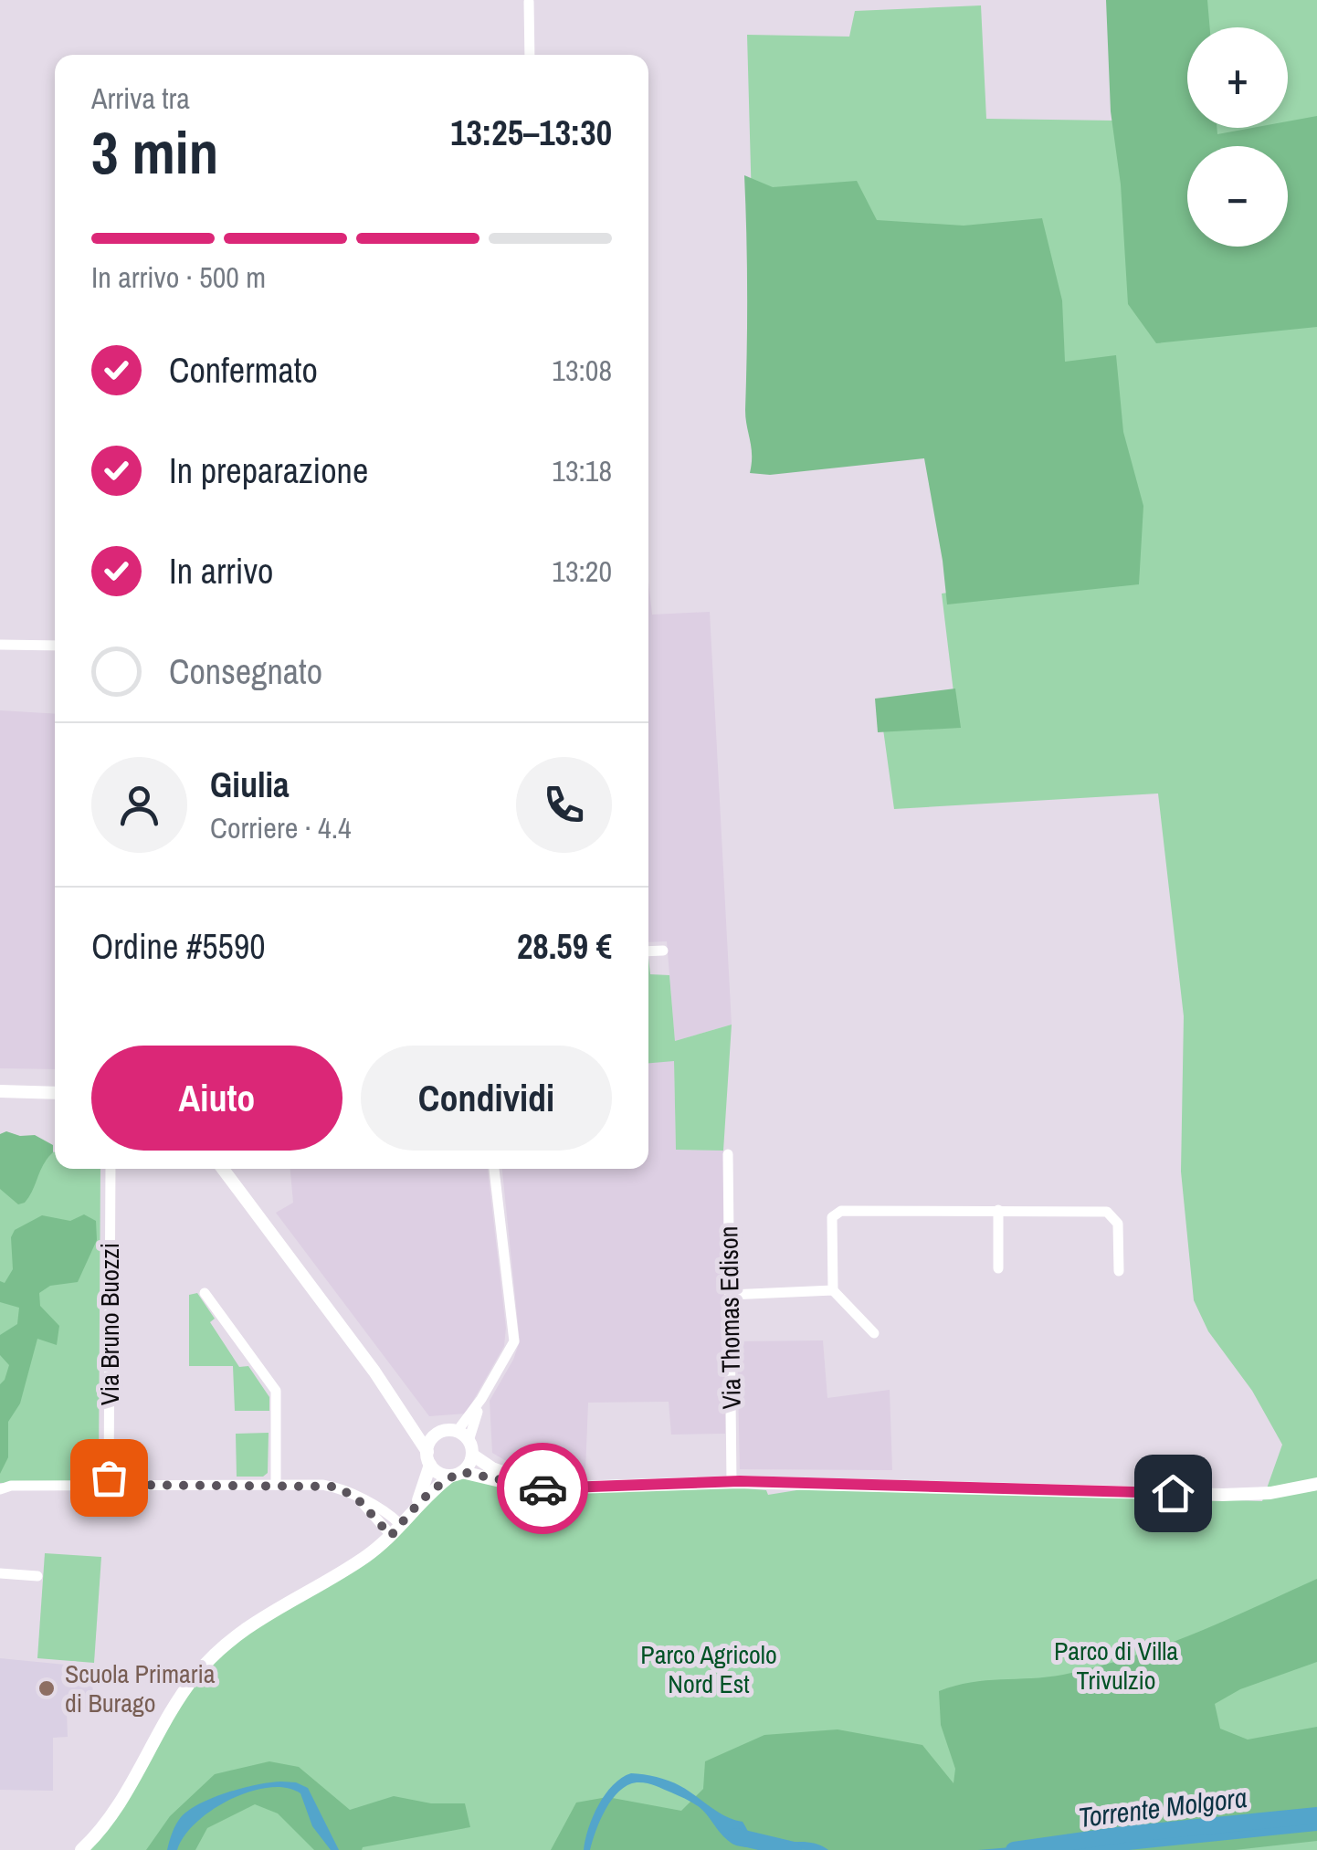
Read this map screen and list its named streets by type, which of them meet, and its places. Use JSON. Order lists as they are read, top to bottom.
{
  "streets": {
    "street": ["Via Thomas Edison", "Via Bruno Buozzi"]
  },
  "water": ["Torrente Molgora"],
  "parks": ["Parco di Villa Trivulzio", "Parco Agricolo Nord Est"],
  "places": ["Scuola Primaria di Burago"],
  "page": {
    "map_buttons": ["+", "−"],
    "heading": ["3 min", "Arriva tra", "13:25–13:30"],
    "panel": [
      "Giulia",
      "Corriere · 4.4",
      "Ordine #5590",
      "28.59 €"
    ],
    "bar": "In arrivo · 500 m",
    "list": [
      ["Confermato", "13:08"],
      ["In preparazione", "13:18"],
      ["In arrivo", "13:20"],
      "Consegnato"
    ],
    "buttons": ["Aiuto", "Condividi"]
  }
}
